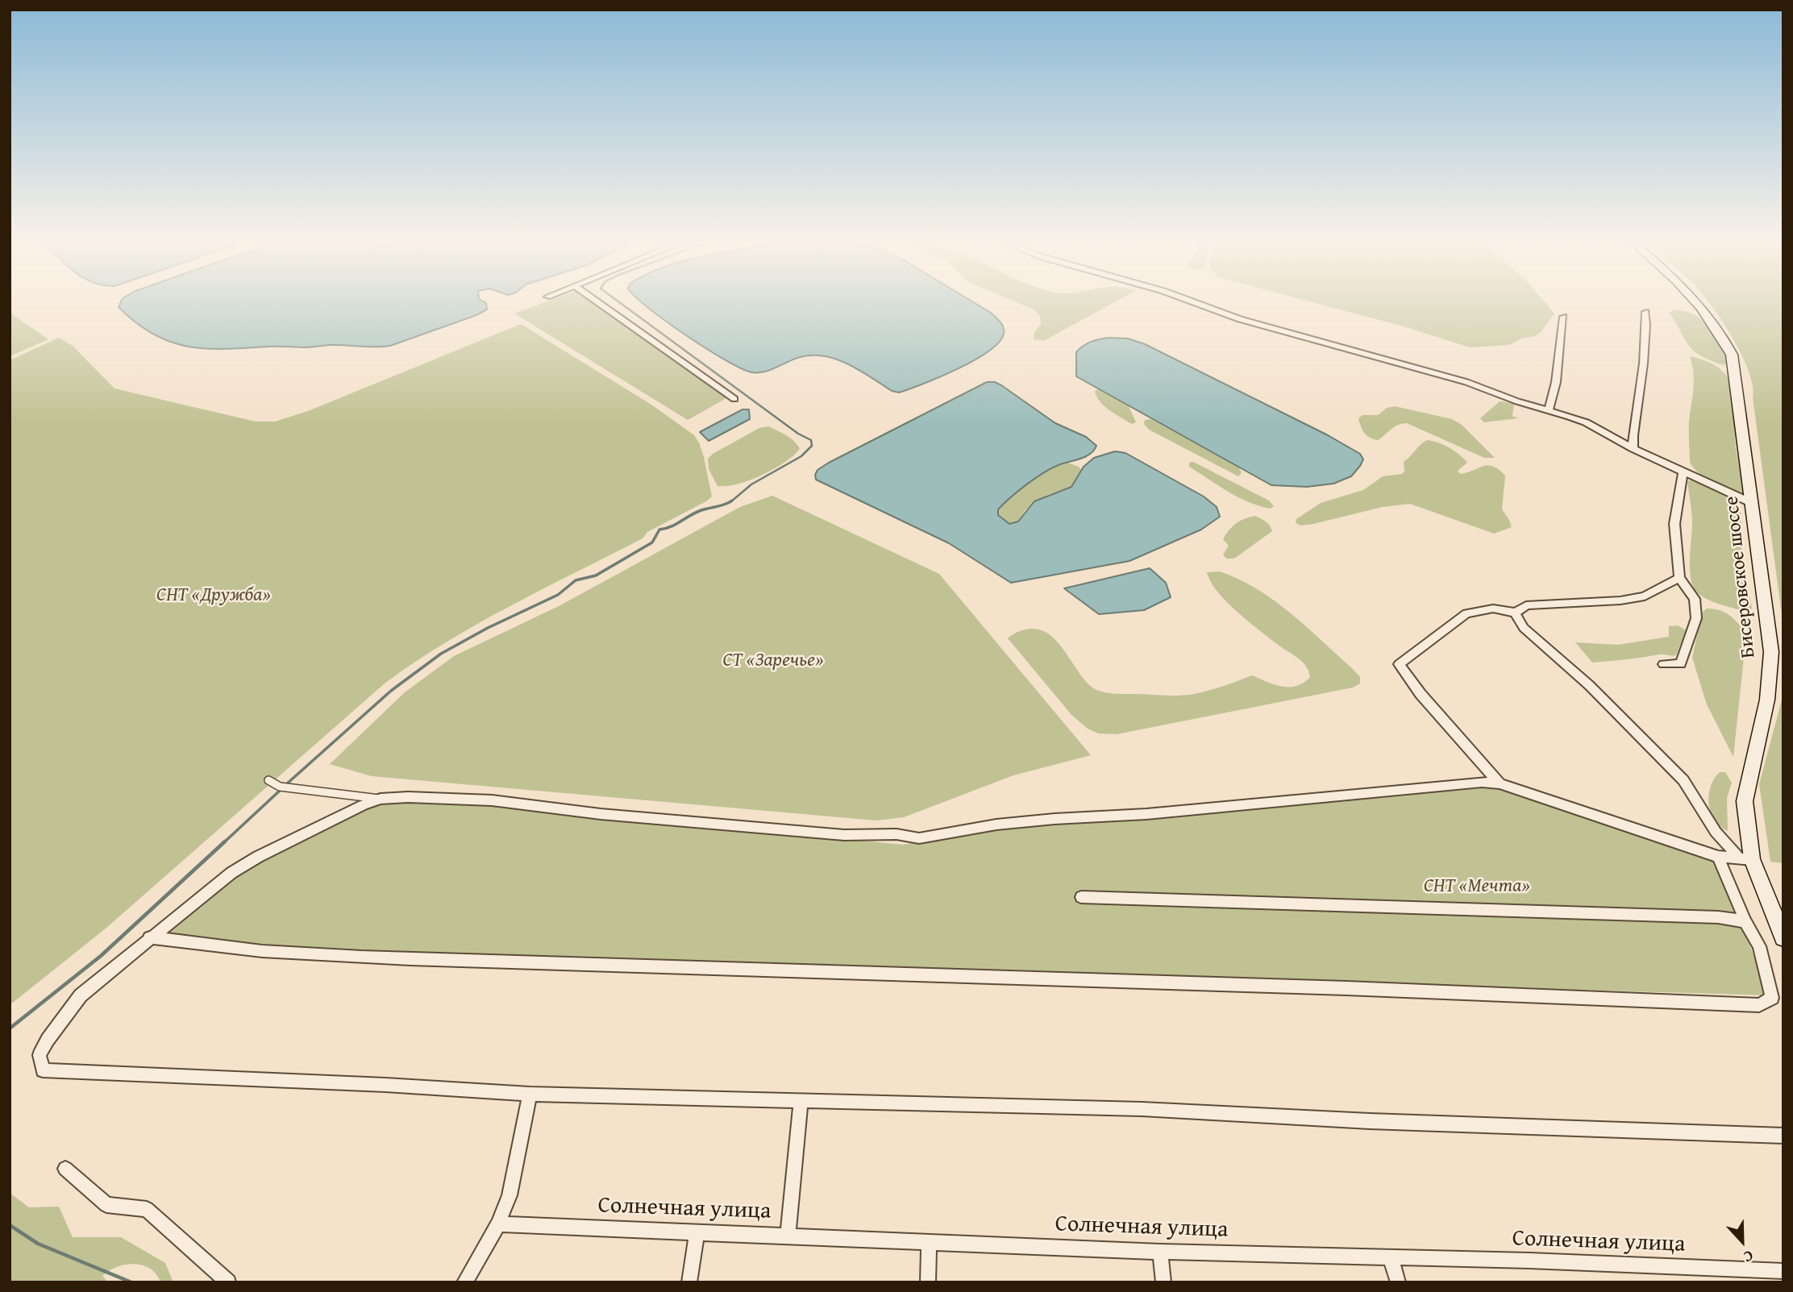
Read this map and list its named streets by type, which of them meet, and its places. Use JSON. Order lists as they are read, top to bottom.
{
  "streets": {
    "main road": ["Бисеровское шоссе"],
    "street": ["Солнечная улица"]
  },
  "parks": ["СНТ «Дружба»", "СТ «Заречье»", "СНТ «Мечта»"],
  "north": "bottom"
}
